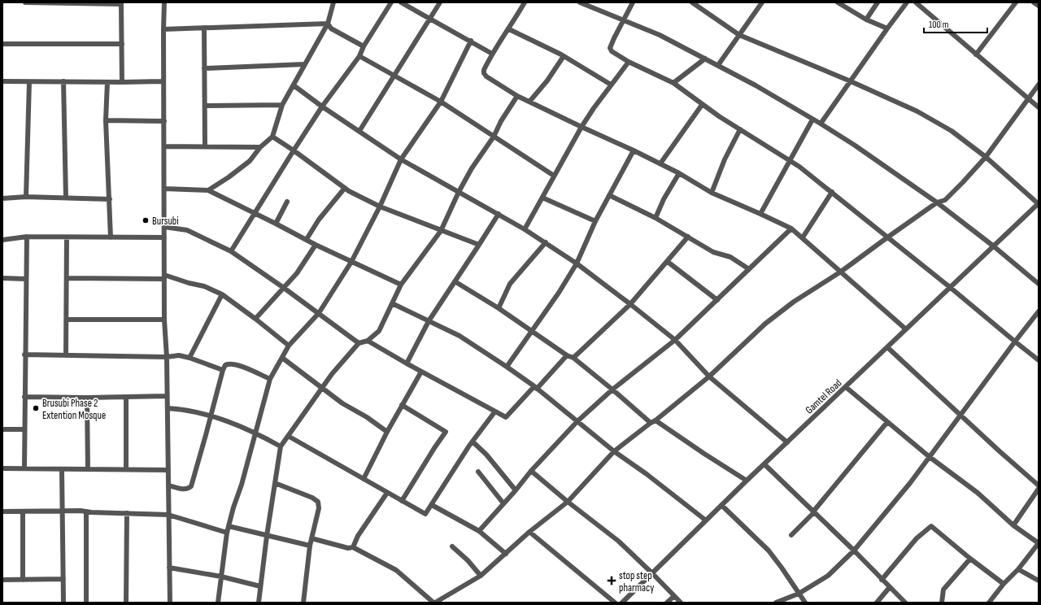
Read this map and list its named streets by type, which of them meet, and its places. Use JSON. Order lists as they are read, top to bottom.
{
  "streets": {
    "street": ["Gamtel Road"]
  },
  "places": {
    "other": ["Bursubi", "Brusubi Phase 2 Extention Mosque"],
    "health": ["stop step pharmacy"]
  },
  "scale_bar": "100 m"
}
